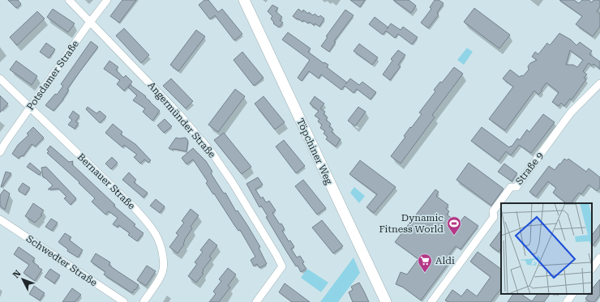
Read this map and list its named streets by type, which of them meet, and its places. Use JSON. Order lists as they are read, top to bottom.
{
  "streets": {
    "street": [
      "Potsdamer Straße",
      "Angermünder Straße",
      "Töpchiner Weg",
      "Straße 9",
      "Bernauer Straße",
      "Schwedter Straße"
    ]
  },
  "crossings": [
    ["Potsdamer Straße", "Angermünder Straße"],
    ["Potsdamer Straße", "Bernauer Straße"]
  ],
  "places": {
    "sports": ["Dynamic Fitness World"],
    "supermarket": ["Aldi"]
  },
  "north": "top left"
}
